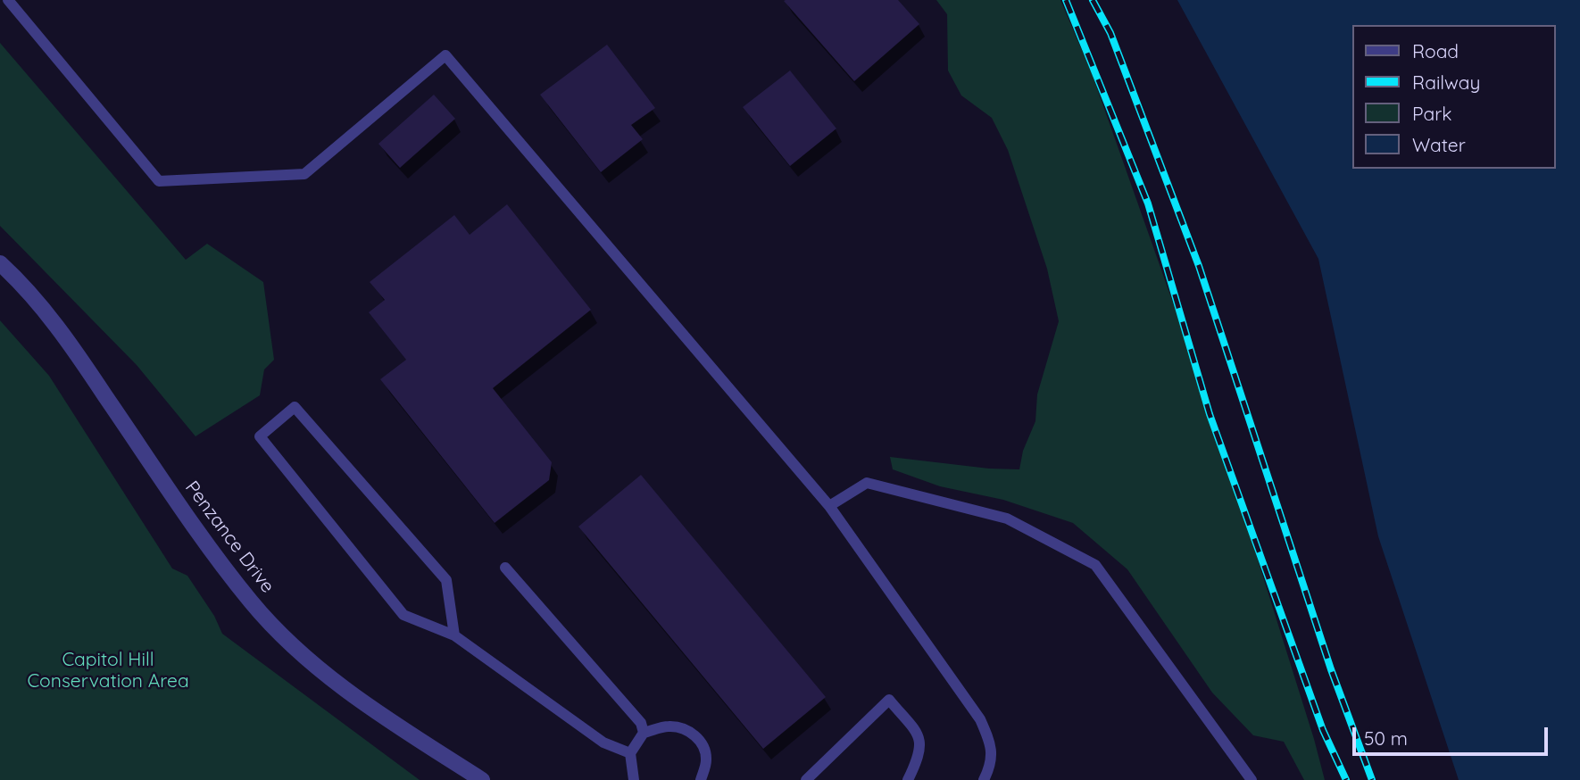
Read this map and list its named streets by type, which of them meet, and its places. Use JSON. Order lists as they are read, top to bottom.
{
  "streets": {
    "street": ["Penzance Drive"]
  },
  "parks": ["Capitol Hill Conservation Area"],
  "legend": [
    "Road",
    "Railway",
    "Park",
    "Water"
  ],
  "scale_bar": "50 m"
}
